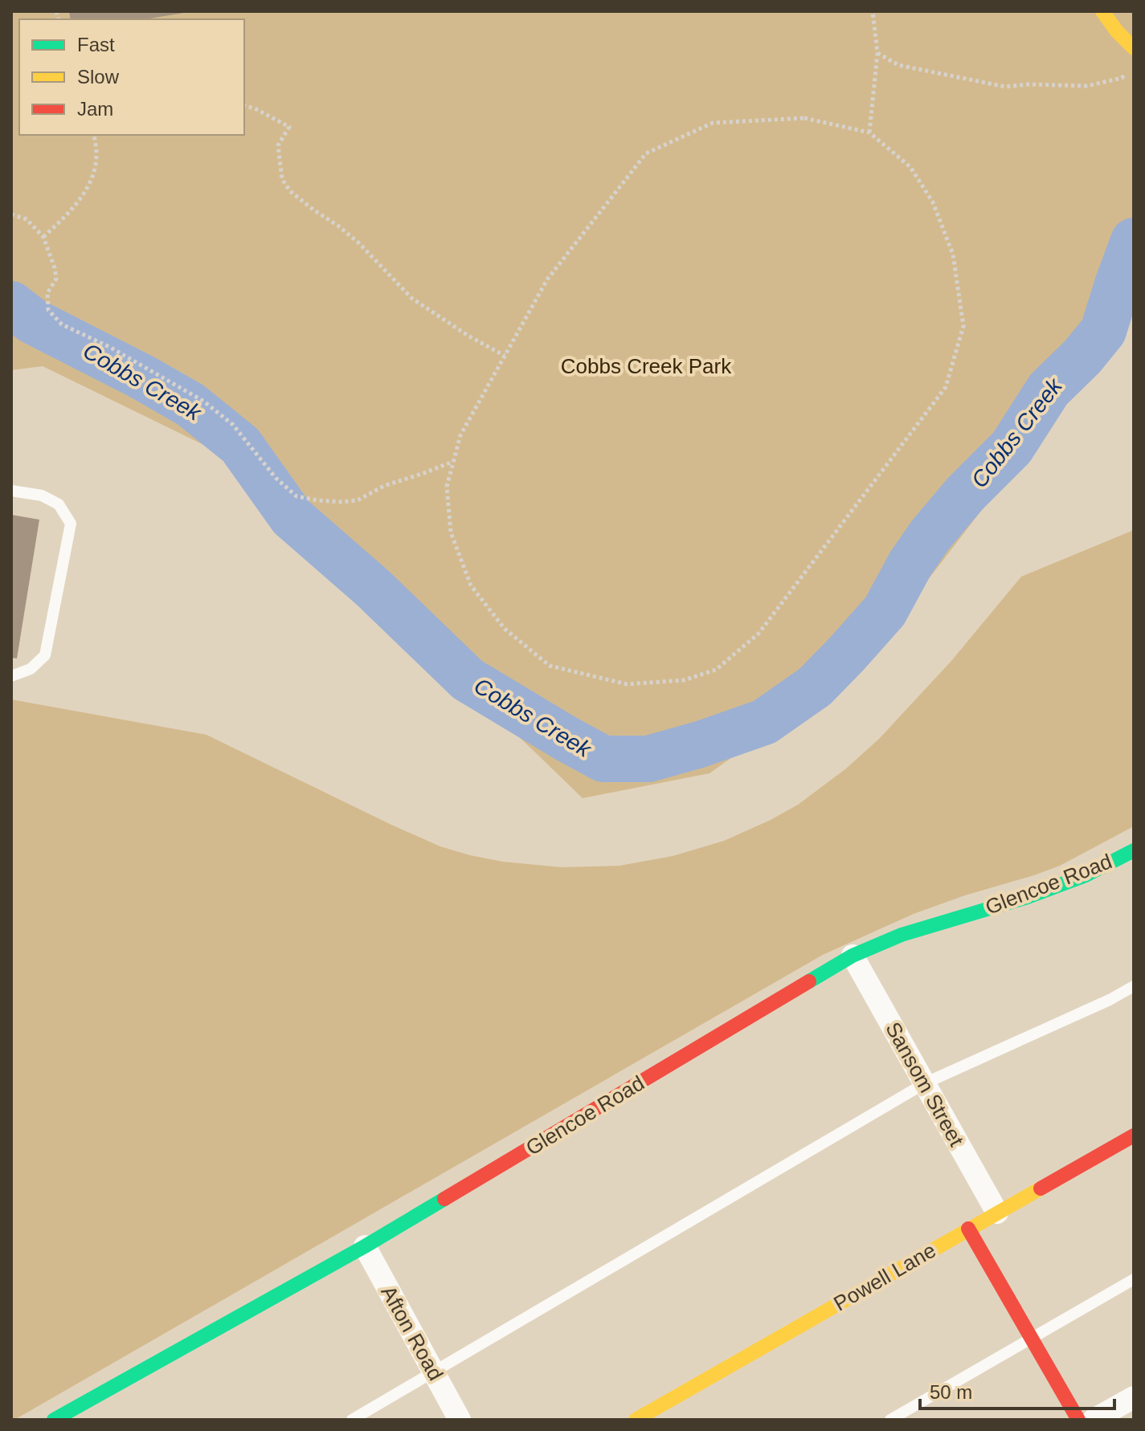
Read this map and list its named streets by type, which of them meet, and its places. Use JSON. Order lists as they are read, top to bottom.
{
  "streets": {
    "street": [
      "Glencoe Road",
      "Sansom Street",
      "Powell Lane",
      "Afton Road"
    ]
  },
  "crossings": [
    ["Glencoe Road", "Sansom Street"],
    ["Glencoe Road", "Afton Road"],
    ["Sansom Street", "Powell Lane"]
  ],
  "water": ["Cobbs Creek"],
  "parks": ["Cobbs Creek Park"],
  "legend": ["Fast", "Slow", "Jam"],
  "scale_bar": "50 m"
}
